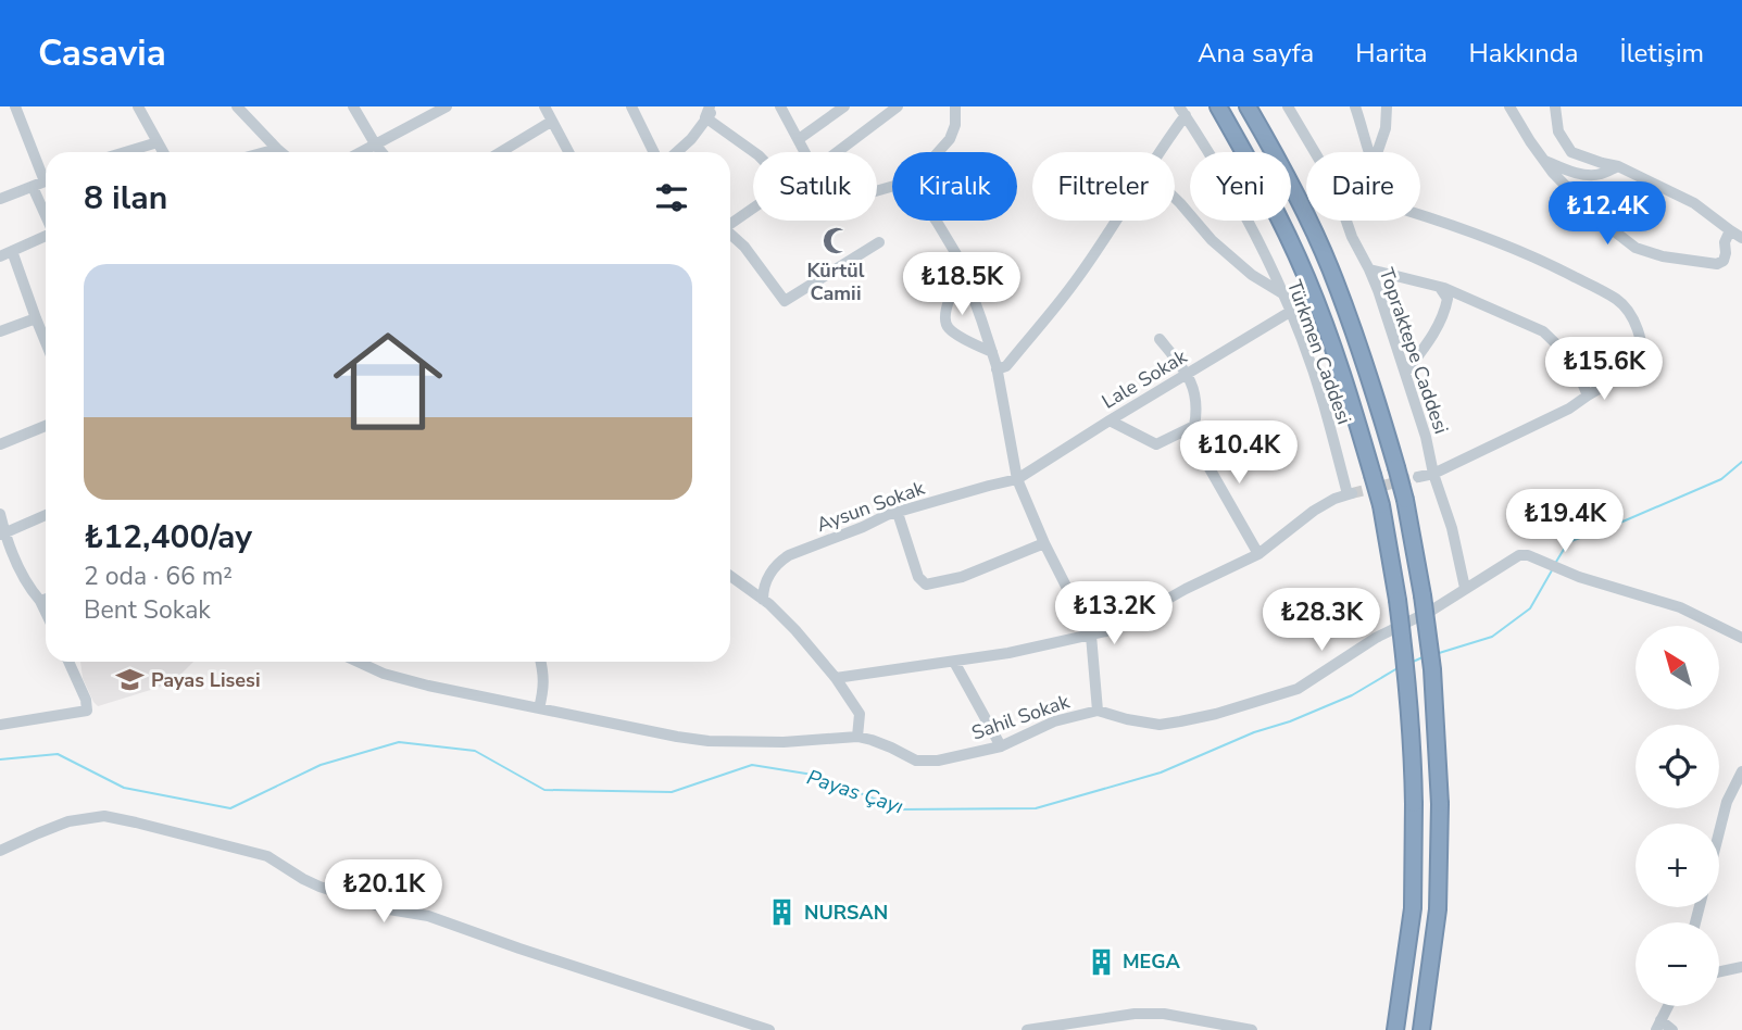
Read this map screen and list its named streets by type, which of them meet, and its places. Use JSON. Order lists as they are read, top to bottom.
{
  "streets": {
    "street": [
      "Topraktepe Caddesi",
      "Türkmen Caddesi",
      "Lale Sokak",
      "Aysun Sokak",
      "Sahil Sokak"
    ]
  },
  "crossings": [
    ["Topraktepe Caddesi", "Sahil Sokak"],
    ["Türkmen Caddesi", "Lale Sokak"],
    ["Lale Sokak", "Aysun Sokak"]
  ],
  "water": ["Payas Çayı"],
  "places": {
    "mosque": ["Kürtül Camii"],
    "school or university": ["Payas Lisesi"],
    "building": ["NURSAN", "MEGA"]
  },
  "north": "top left",
  "page": {
    "header": "Casavia",
    "nav": [
      "Ana sayfa",
      "Harita",
      "Hakkında",
      "İletişim"
    ],
    "chip": [
      "Satılık",
      "Kiralık",
      "Filtreler",
      "Yeni",
      "Daire"
    ],
    "heading": "8 ilan",
    "price": [
      "₺12.4K",
      "₺18.5K",
      "₺15.6K",
      "₺10.4K",
      "₺19.4K",
      "₺13.2K",
      "₺28.3K",
      "₺20.1K"
    ],
    "list": [
      {
        "name": "₺12,400/ay",
        "note": "2 oda · 66 m² · Bent Sokak"
      }
    ],
    "map_buttons": ["+", "−"]
  }
}
